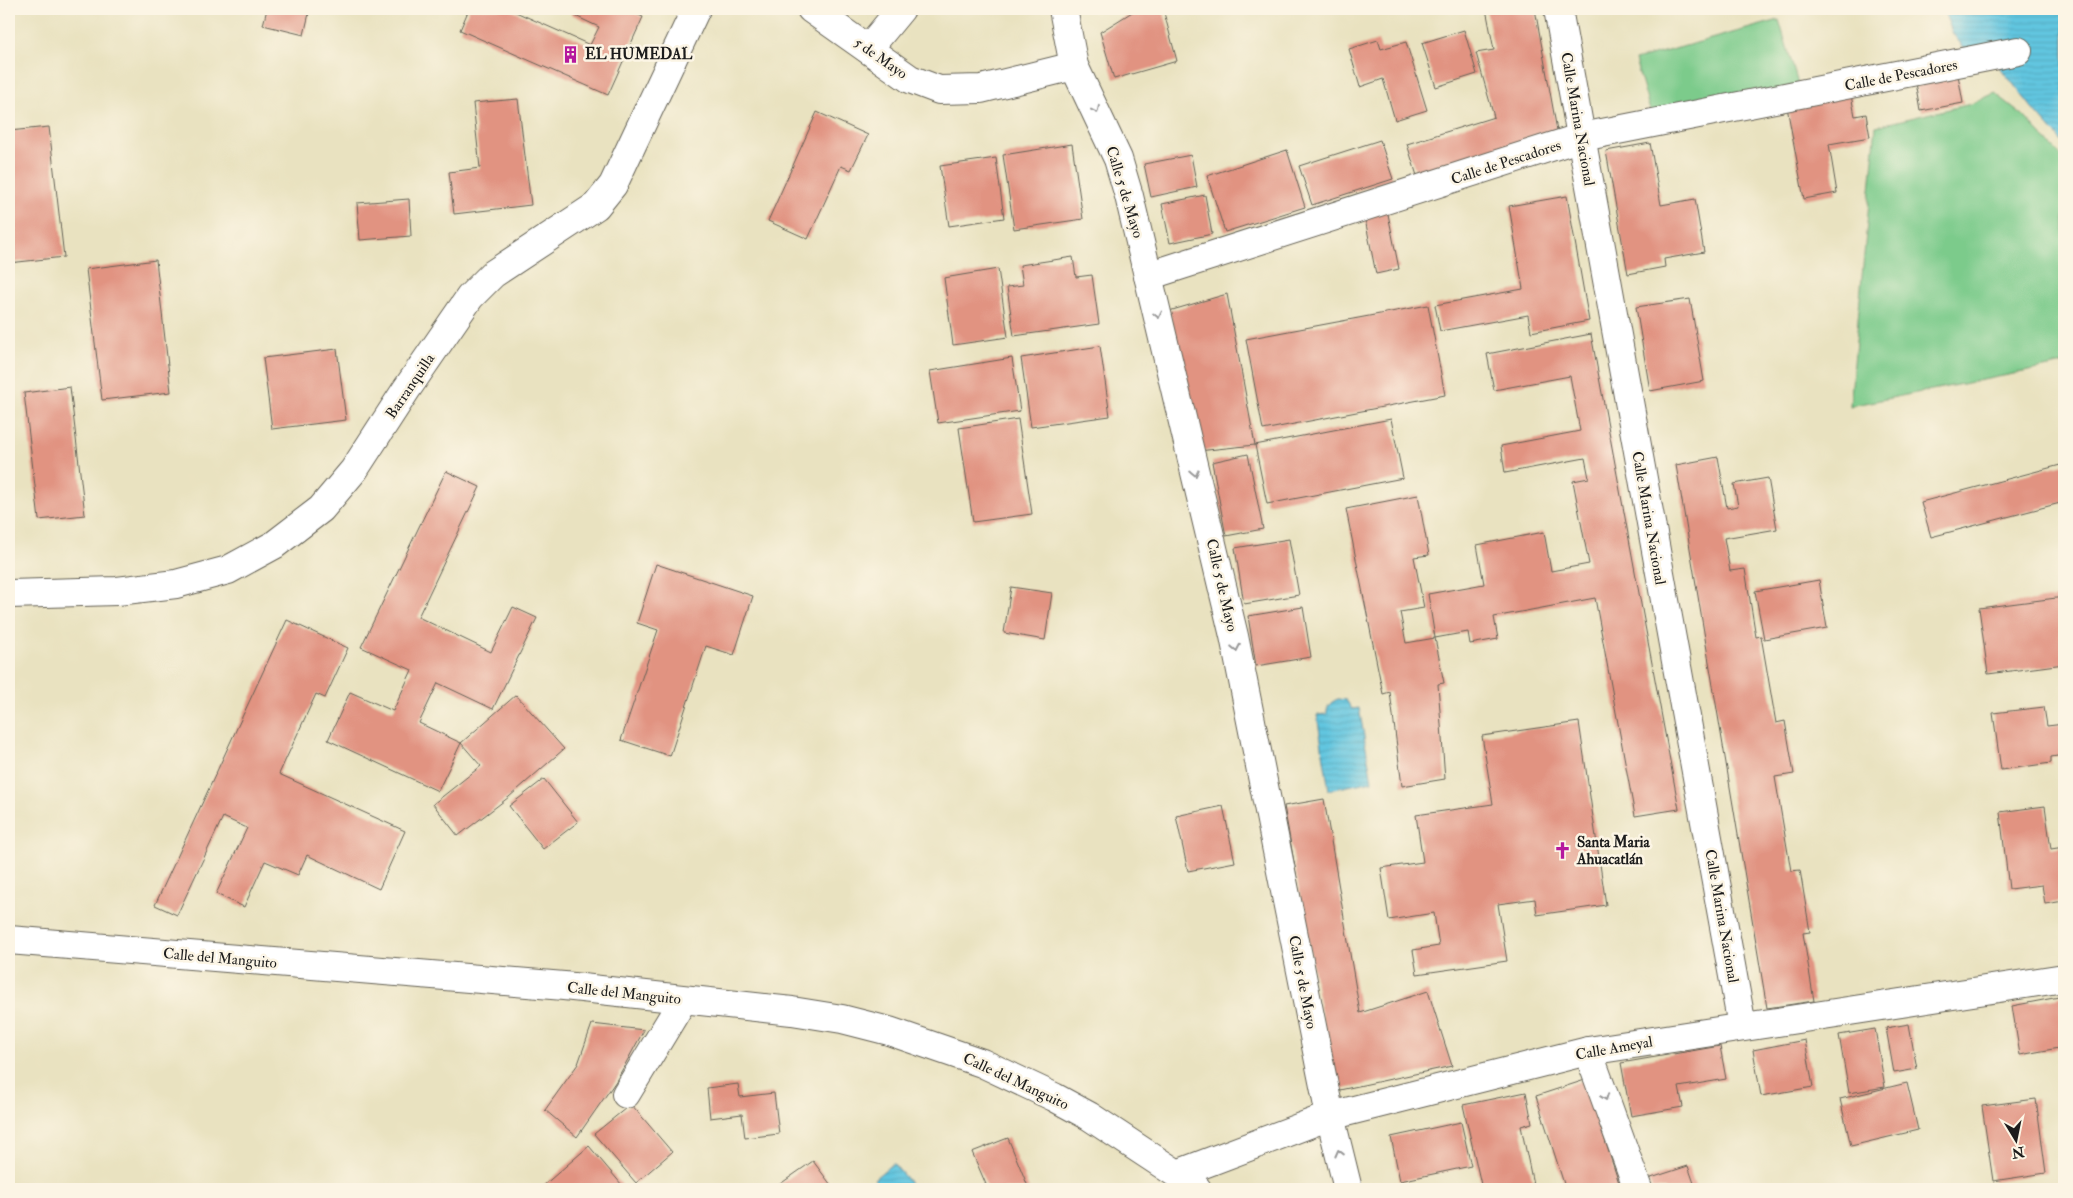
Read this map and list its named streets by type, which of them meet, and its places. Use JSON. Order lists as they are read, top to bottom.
{
  "streets": {
    "street": [
      "5 de Mayo",
      "Calle de Pescadores",
      "Calle Marina Nacional",
      "Calle 5 de Mayo",
      "Barranquilla",
      "Calle del Manguito",
      "Calle Ameyal"
    ]
  },
  "crossings": [
    ["5 de Mayo", "Calle 5 de Mayo"],
    ["Calle de Pescadores", "Calle Marina Nacional"],
    ["Calle de Pescadores", "Calle 5 de Mayo"],
    ["Calle Marina Nacional", "Calle Ameyal"],
    ["Calle 5 de Mayo", "Calle Ameyal"],
    ["Calle del Manguito", "Calle Ameyal"]
  ],
  "one_way": ["Calle 5 de Mayo"],
  "places": {
    "building": ["EL HUMEDAL"],
    "church": ["Santa Maria Ahuacatlán"]
  },
  "north": "bottom"
}
